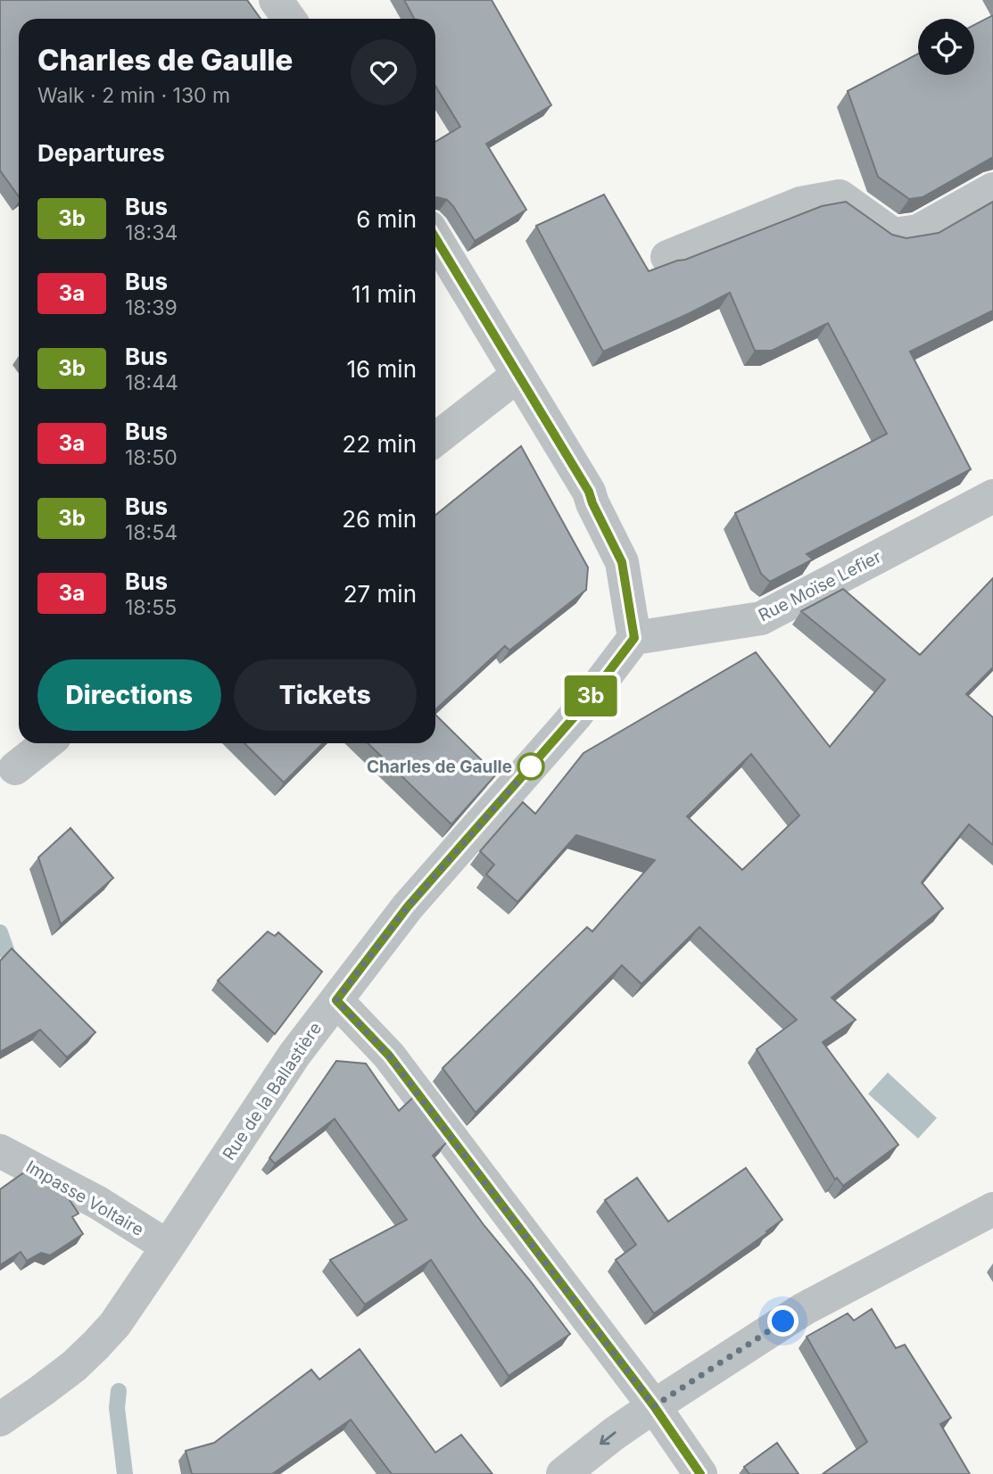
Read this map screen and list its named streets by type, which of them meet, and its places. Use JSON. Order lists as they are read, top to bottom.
{
  "streets": {
    "street": ["Rue Moïse Lefier", "Rue de la Ballastière", "Impasse Voltaire"]
  },
  "crossings": [
    ["Rue Moïse Lefier", "Rue de la Ballastière"],
    ["Rue de la Ballastière", "Impasse Voltaire"]
  ],
  "places": ["Charles de Gaulle"],
  "lines": ["bus line 3b"],
  "page": {
    "on_map": "3b",
    "heading": [
      ["Charles de Gaulle", "Walk · 2 min · 130 m"],
      "Departures"
    ],
    "list": [
      {
        "mark": "3b",
        "name": "Bus",
        "note": "18:34",
        "value": "6 min"
      },
      {
        "mark": "3a",
        "name": "Bus",
        "note": "18:39",
        "value": "11 min"
      },
      {
        "mark": "3b",
        "name": "Bus",
        "note": "18:44",
        "value": "16 min"
      },
      {
        "mark": "3a",
        "name": "Bus",
        "note": "18:50",
        "value": "22 min"
      },
      {
        "mark": "3b",
        "name": "Bus",
        "note": "18:54",
        "value": "26 min"
      },
      {
        "mark": "3a",
        "name": "Bus",
        "note": "18:55",
        "value": "27 min"
      }
    ],
    "buttons": ["Directions", "Tickets"]
  }
}
